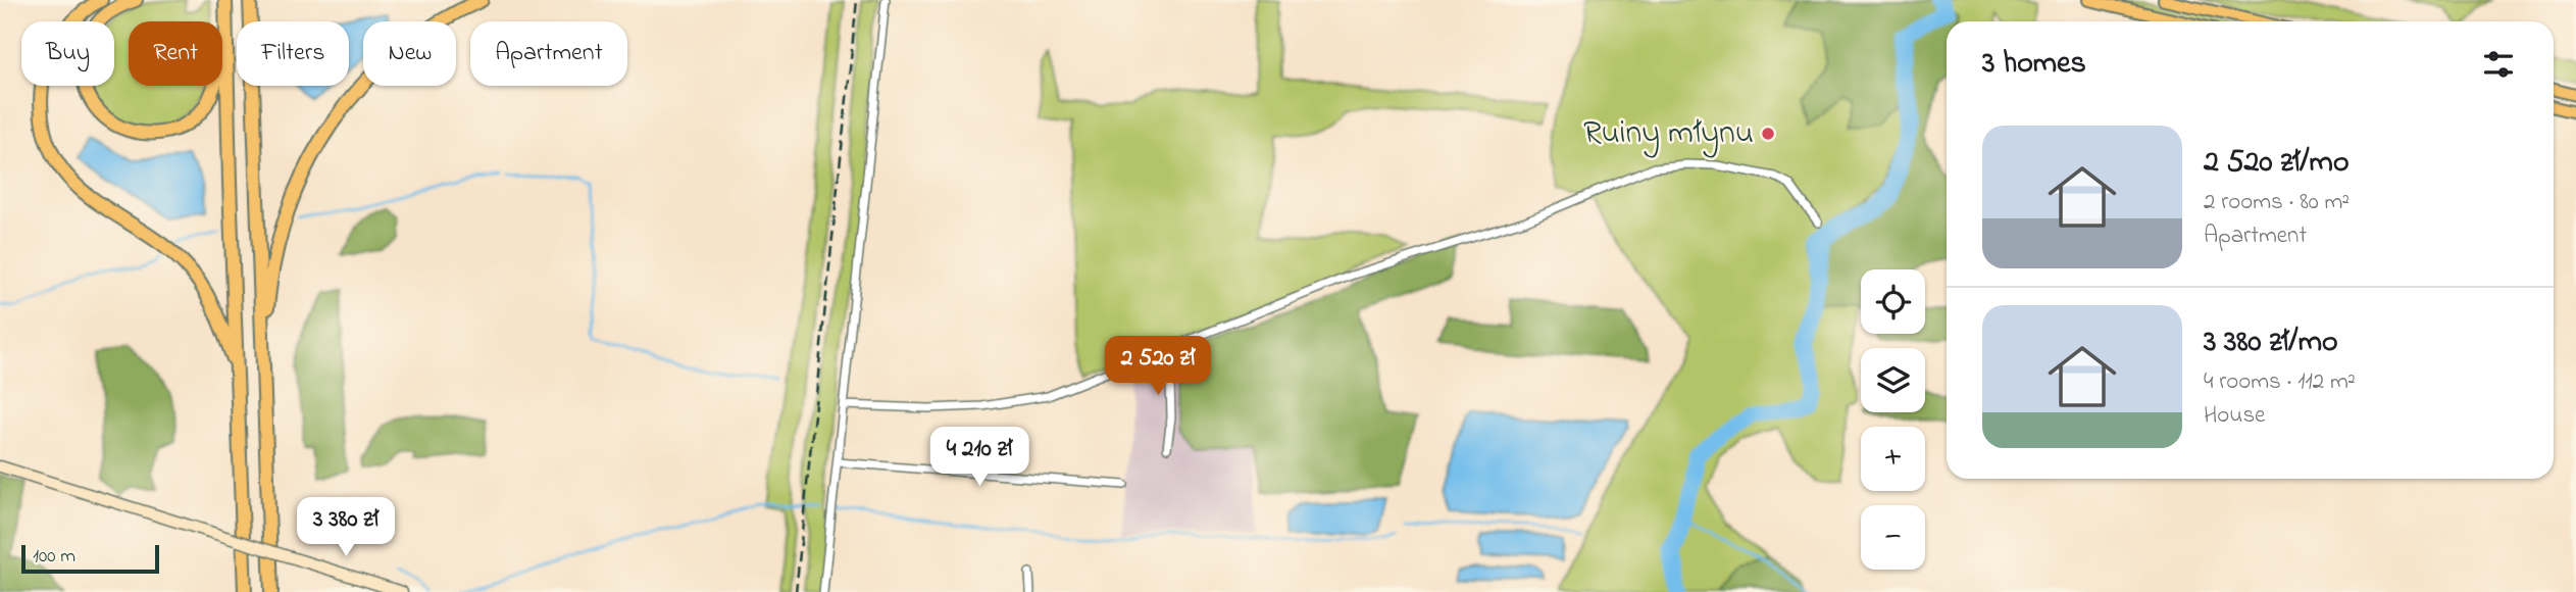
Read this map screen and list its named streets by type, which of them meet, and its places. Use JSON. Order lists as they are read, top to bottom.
{
  "places": ["Ruiny młynu"],
  "scale_bar": "100 m",
  "page": {
    "chip": [
      "Buy",
      "Rent",
      "Filters",
      "New",
      "Apartment"
    ],
    "heading": "3 homes",
    "list": [
      {
        "name": "2 520 zł/mo",
        "note": "2 rooms · 80 m² · Apartment"
      },
      {
        "name": "3 380 zł/mo",
        "note": "4 rooms · 112 m² · House"
      }
    ],
    "map_buttons": ["+", "−"],
    "price": ["2 520 zł", "4 210 zł", "3 380 zł"],
    "scale": "100 m"
  }
}
